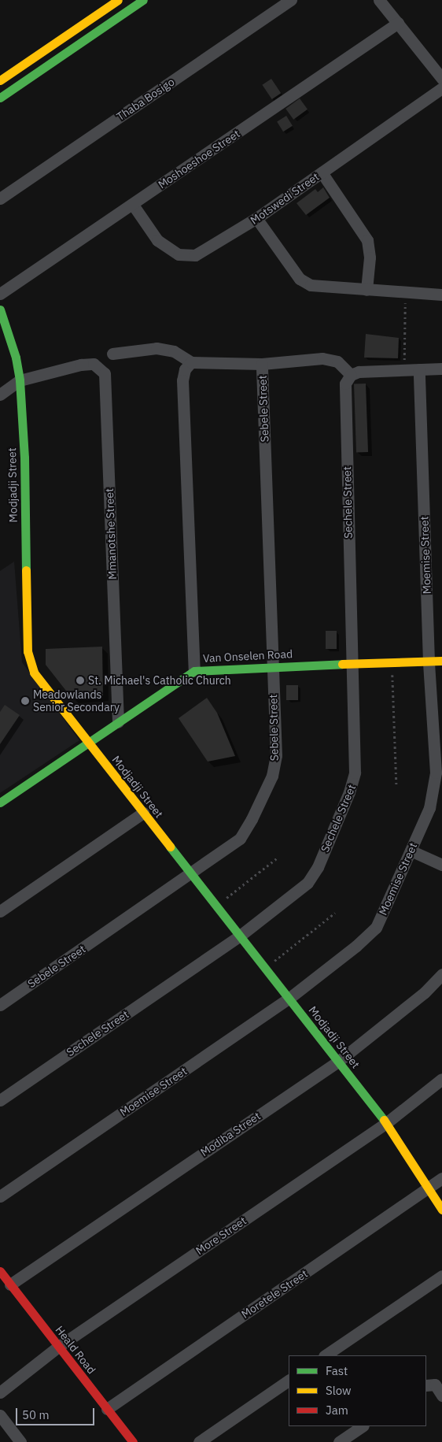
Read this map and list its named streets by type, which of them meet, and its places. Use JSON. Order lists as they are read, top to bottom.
{
  "streets": {
    "street": [
      "Thaba Bosigo",
      "Moshoeshoe Street",
      "Motswedi Street",
      "Sebele Street",
      "Modjadji Street",
      "Sechele Street",
      "Mmanotshe Street",
      "Moemise Street",
      "Van Onselen Road",
      "Modiba Street",
      "More Street",
      "Moretele Street",
      "Heald Road"
    ]
  },
  "crossings": [
    ["Moshoeshoe Street", "Motswedi Street"],
    ["Sebele Street", "Modjadji Street"],
    ["Sebele Street", "Van Onselen Road"],
    ["Modjadji Street", "Sechele Street"],
    ["Modjadji Street", "Mmanotshe Street"],
    ["Modjadji Street", "Moemise Street"],
    ["Modjadji Street", "Van Onselen Road"],
    ["Modjadji Street", "Modiba Street"],
    ["Modjadji Street", "More Street"],
    ["Modjadji Street", "Moretele Street"],
    ["Sechele Street", "Van Onselen Road"],
    ["Mmanotshe Street", "Van Onselen Road"],
    ["Moemise Street", "Van Onselen Road"],
    ["Modiba Street", "Heald Road"],
    ["More Street", "Heald Road"],
    ["Moretele Street", "Heald Road"]
  ],
  "places": ["St. Michael's Catholic Church", "Meadowlands Senior Secondary"],
  "legend": ["Fast", "Slow", "Jam"],
  "scale_bar": "50 m"
}
